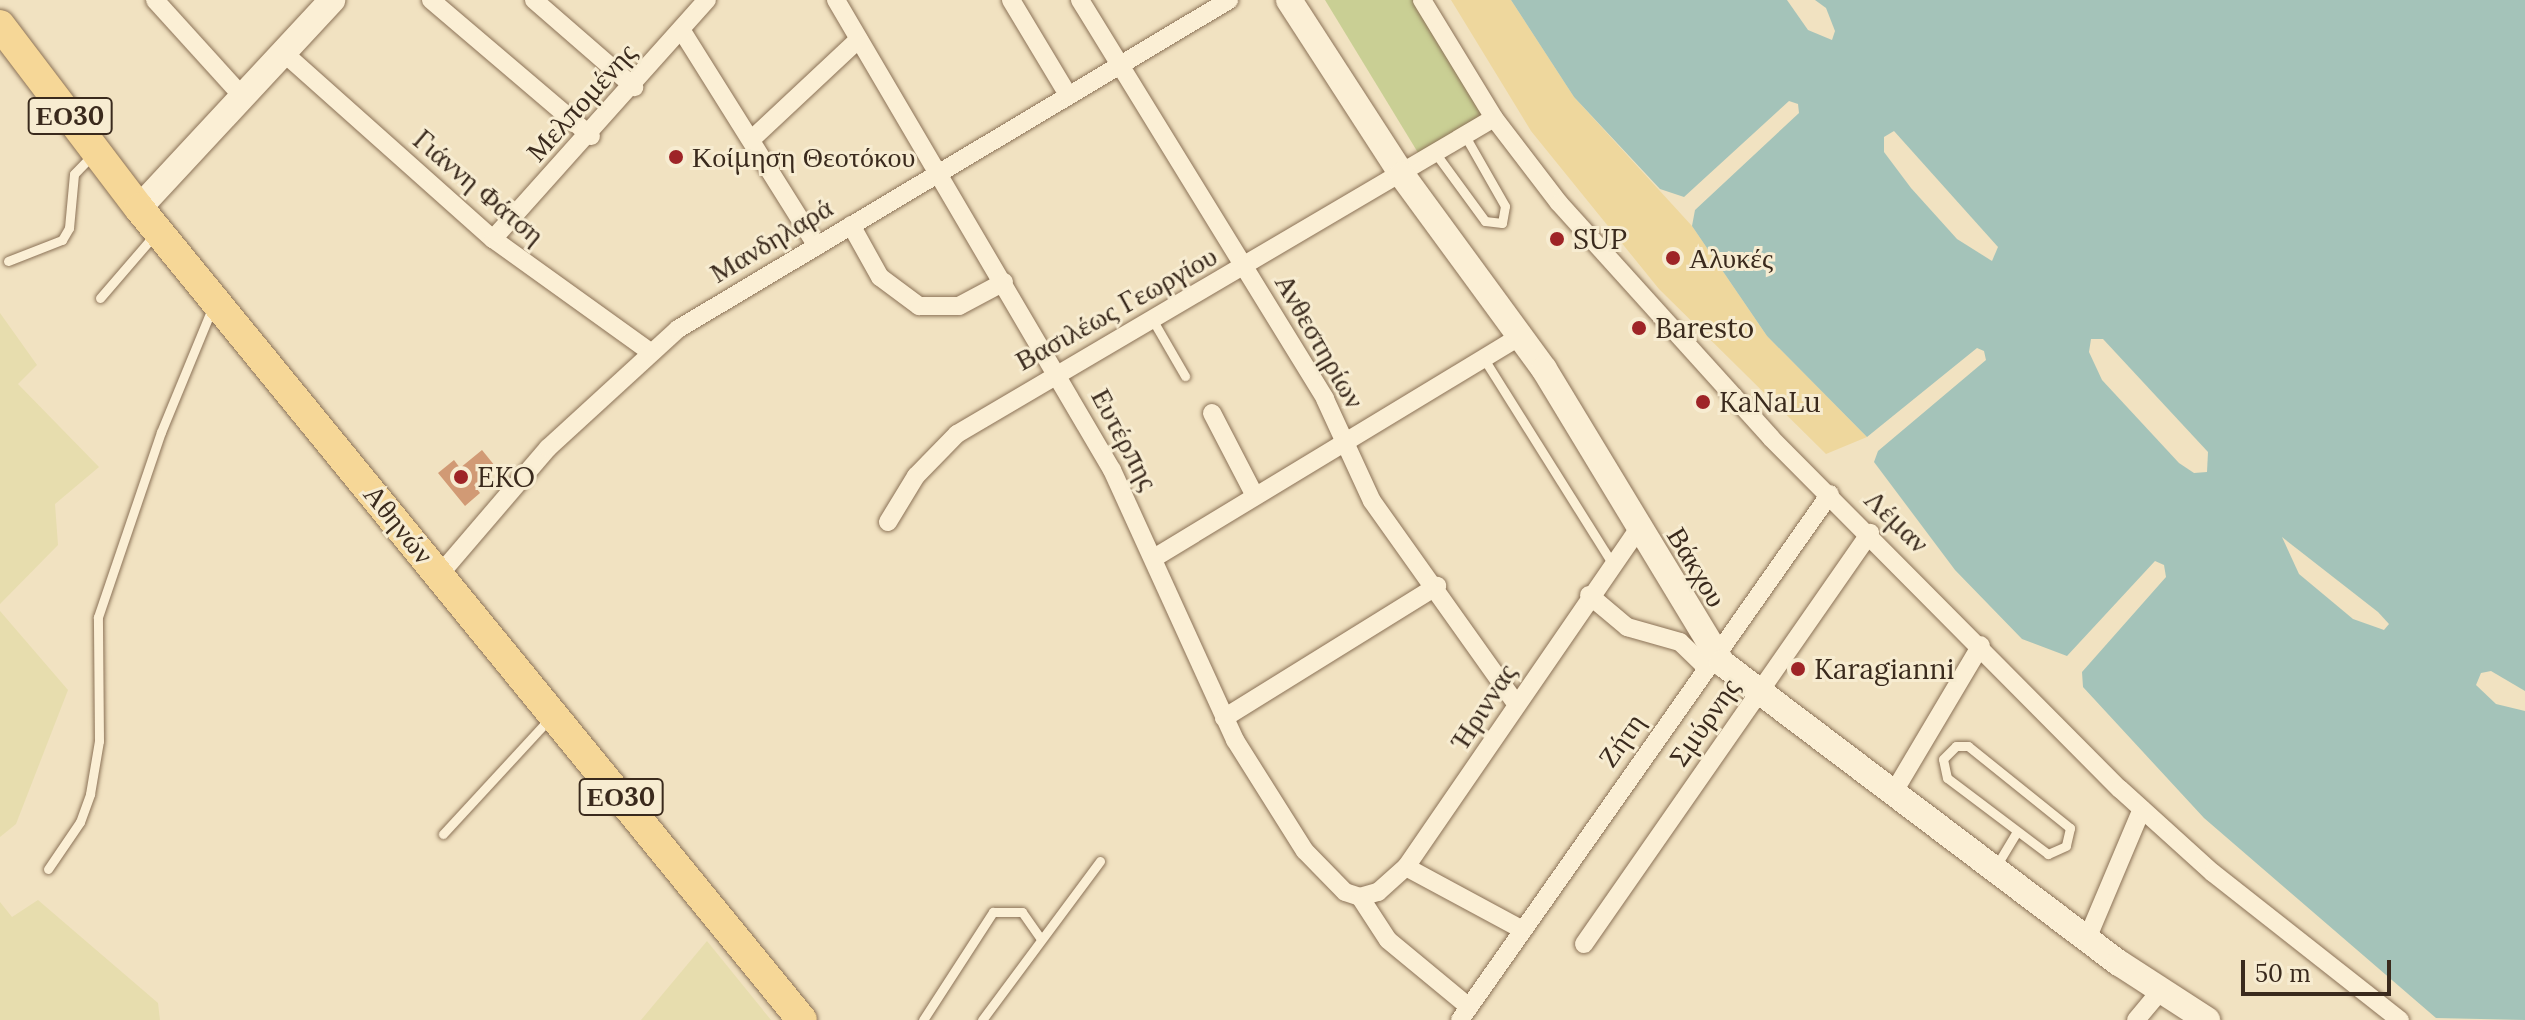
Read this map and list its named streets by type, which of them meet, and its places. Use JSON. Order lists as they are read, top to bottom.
{
  "streets": {
    "main road": ["ΕΟ30", "Αθηνών"],
    "street": [
      "Μελπομένης",
      "Γιάννη Φάτση",
      "Μανδηλαρά",
      "Βασιλέως Γεωργίου",
      "Ανθεστηρίων",
      "Ευτέρπης",
      "Λέμαν",
      "Βάκχου",
      "Ήριννας",
      "Σμύρνης",
      "Ζήτη"
    ]
  },
  "crossings": [
    ["Μελπομένης", "Γιάννη Φάτση"],
    ["Γιάννη Φάτση", "Μανδηλαρά"],
    ["Μανδηλαρά", "Ανθεστηρίων"],
    ["Μανδηλαρά", "Ευτέρπης"],
    ["Μανδηλαρά", "Αθηνών"],
    ["Βασιλέως Γεωργίου", "Ανθεστηρίων"],
    ["Βασιλέως Γεωργίου", "Ευτέρπης"],
    ["Βασιλέως Γεωργίου", "Λέμαν"],
    ["Βασιλέως Γεωργίου", "Βάκχου"],
    ["Ανθεστηρίων", "Ήριννας"],
    ["Ευτέρπης", "Ήριννας"],
    ["Λέμαν", "Σμύρνης"],
    ["Λέμαν", "Ζήτη"],
    ["Βάκχου", "Ήριννας"],
    ["Βάκχου", "Σμύρνης"],
    ["Βάκχου", "Ζήτη"]
  ],
  "places": [
    "Κοίμηση Θεοτόκου",
    "SUP",
    "Αλυκές",
    "Baresto",
    "KaNaLu",
    "EKO",
    "Karagianni"
  ],
  "scale_bar": "50 m"
}
